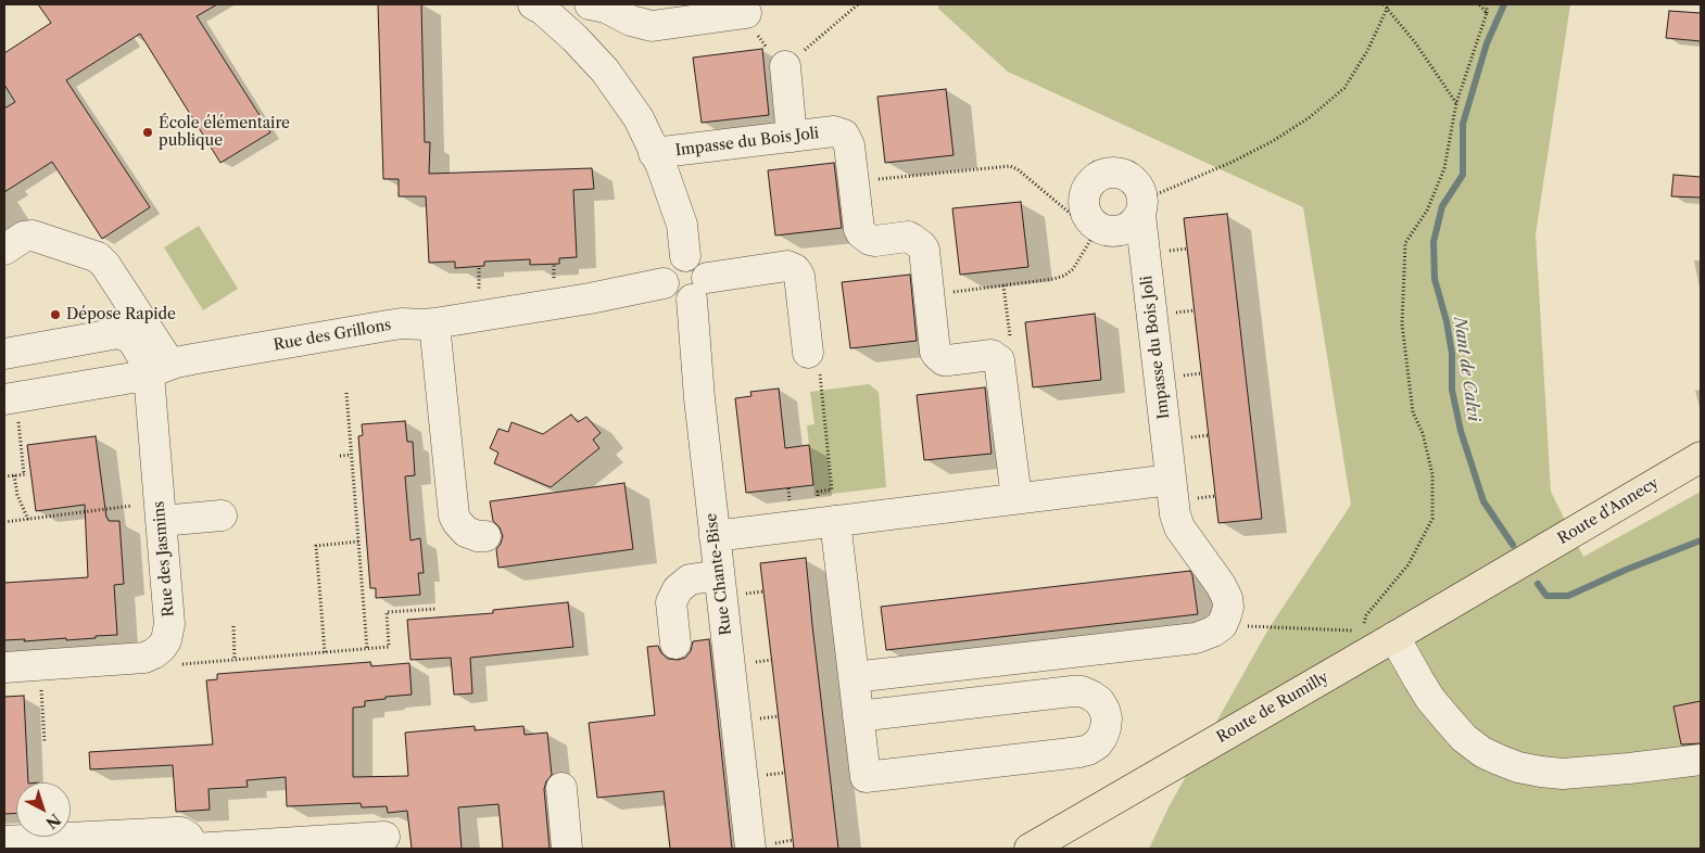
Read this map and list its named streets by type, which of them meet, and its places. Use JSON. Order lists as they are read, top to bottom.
{
  "streets": {
    "main road": ["Route d'Annecy", "Route de Rumilly"],
    "street": [
      "Impasse du Bois Joli",
      "Rue des Grillons",
      "Rue des Jasmins",
      "Rue Chante-Bise"
    ]
  },
  "crossings": [
    ["Rue des Grillons", "Rue des Jasmins"],
    ["Rue des Grillons", "Rue Chante-Bise"],
    ["Route d'Annecy", "Route de Rumilly"]
  ],
  "water": ["Nant de Calvi"],
  "places": ["École élémentaire publique", "Dépose Rapide"],
  "north": "bottom right"
}
